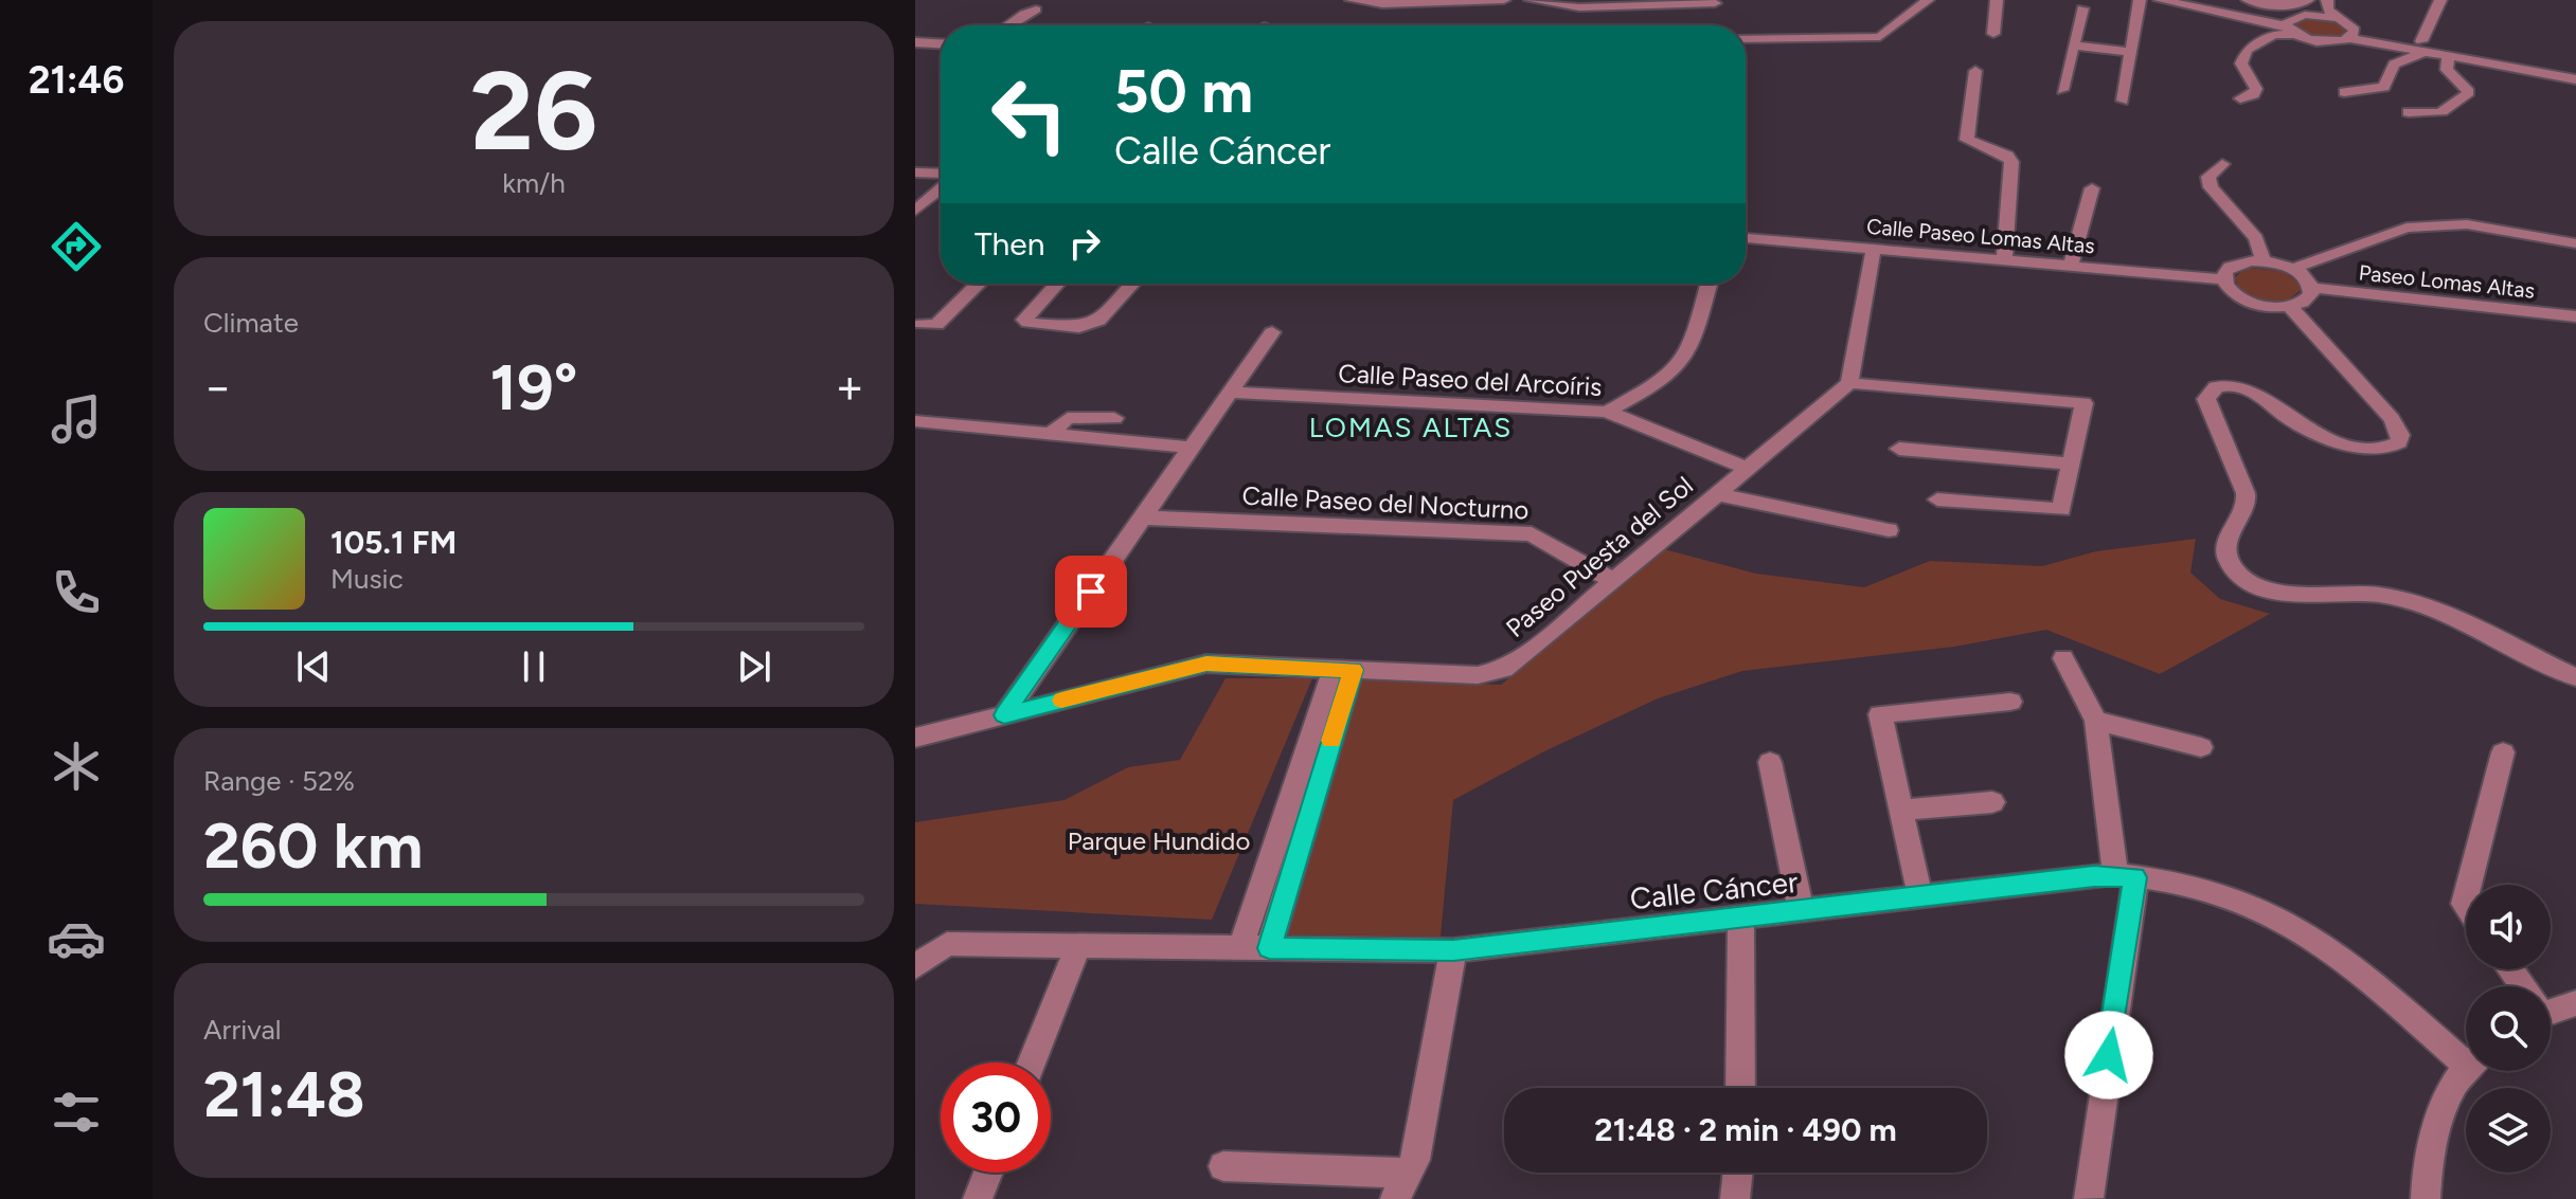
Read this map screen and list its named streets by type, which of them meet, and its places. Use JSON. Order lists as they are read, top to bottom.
{
  "streets": {
    "street": [
      "Calle Paseo Lomas Altas",
      "Paseo Lomas Altas",
      "Calle Paseo del Arcoíris",
      "Calle Paseo del Nocturno",
      "Paseo Puesta del Sol",
      "Calle Cáncer"
    ]
  },
  "crossings": [
    ["Calle Paseo del Arcoíris", "Paseo Puesta del Sol"],
    ["Calle Paseo del Nocturno", "Paseo Puesta del Sol"]
  ],
  "districts": ["LOMAS ALTAS"],
  "parks": ["Parque Hundido"],
  "page": {
    "tabs": "21:46",
    "tile": [
      ["26", "km/h"],
      "Climate",
      ["Range · 52%", "260 km"],
      ["Arrival", "21:48"]
    ],
    "turn": ["50 m", "Calle Cáncer"],
    "then": "Then",
    "heat": ["−", "19°", "+"],
    "song": ["105.1 FM", "Music"],
    "limit": "30",
    "trip": "21:48 · 2 min · 490 m"
  }
}
